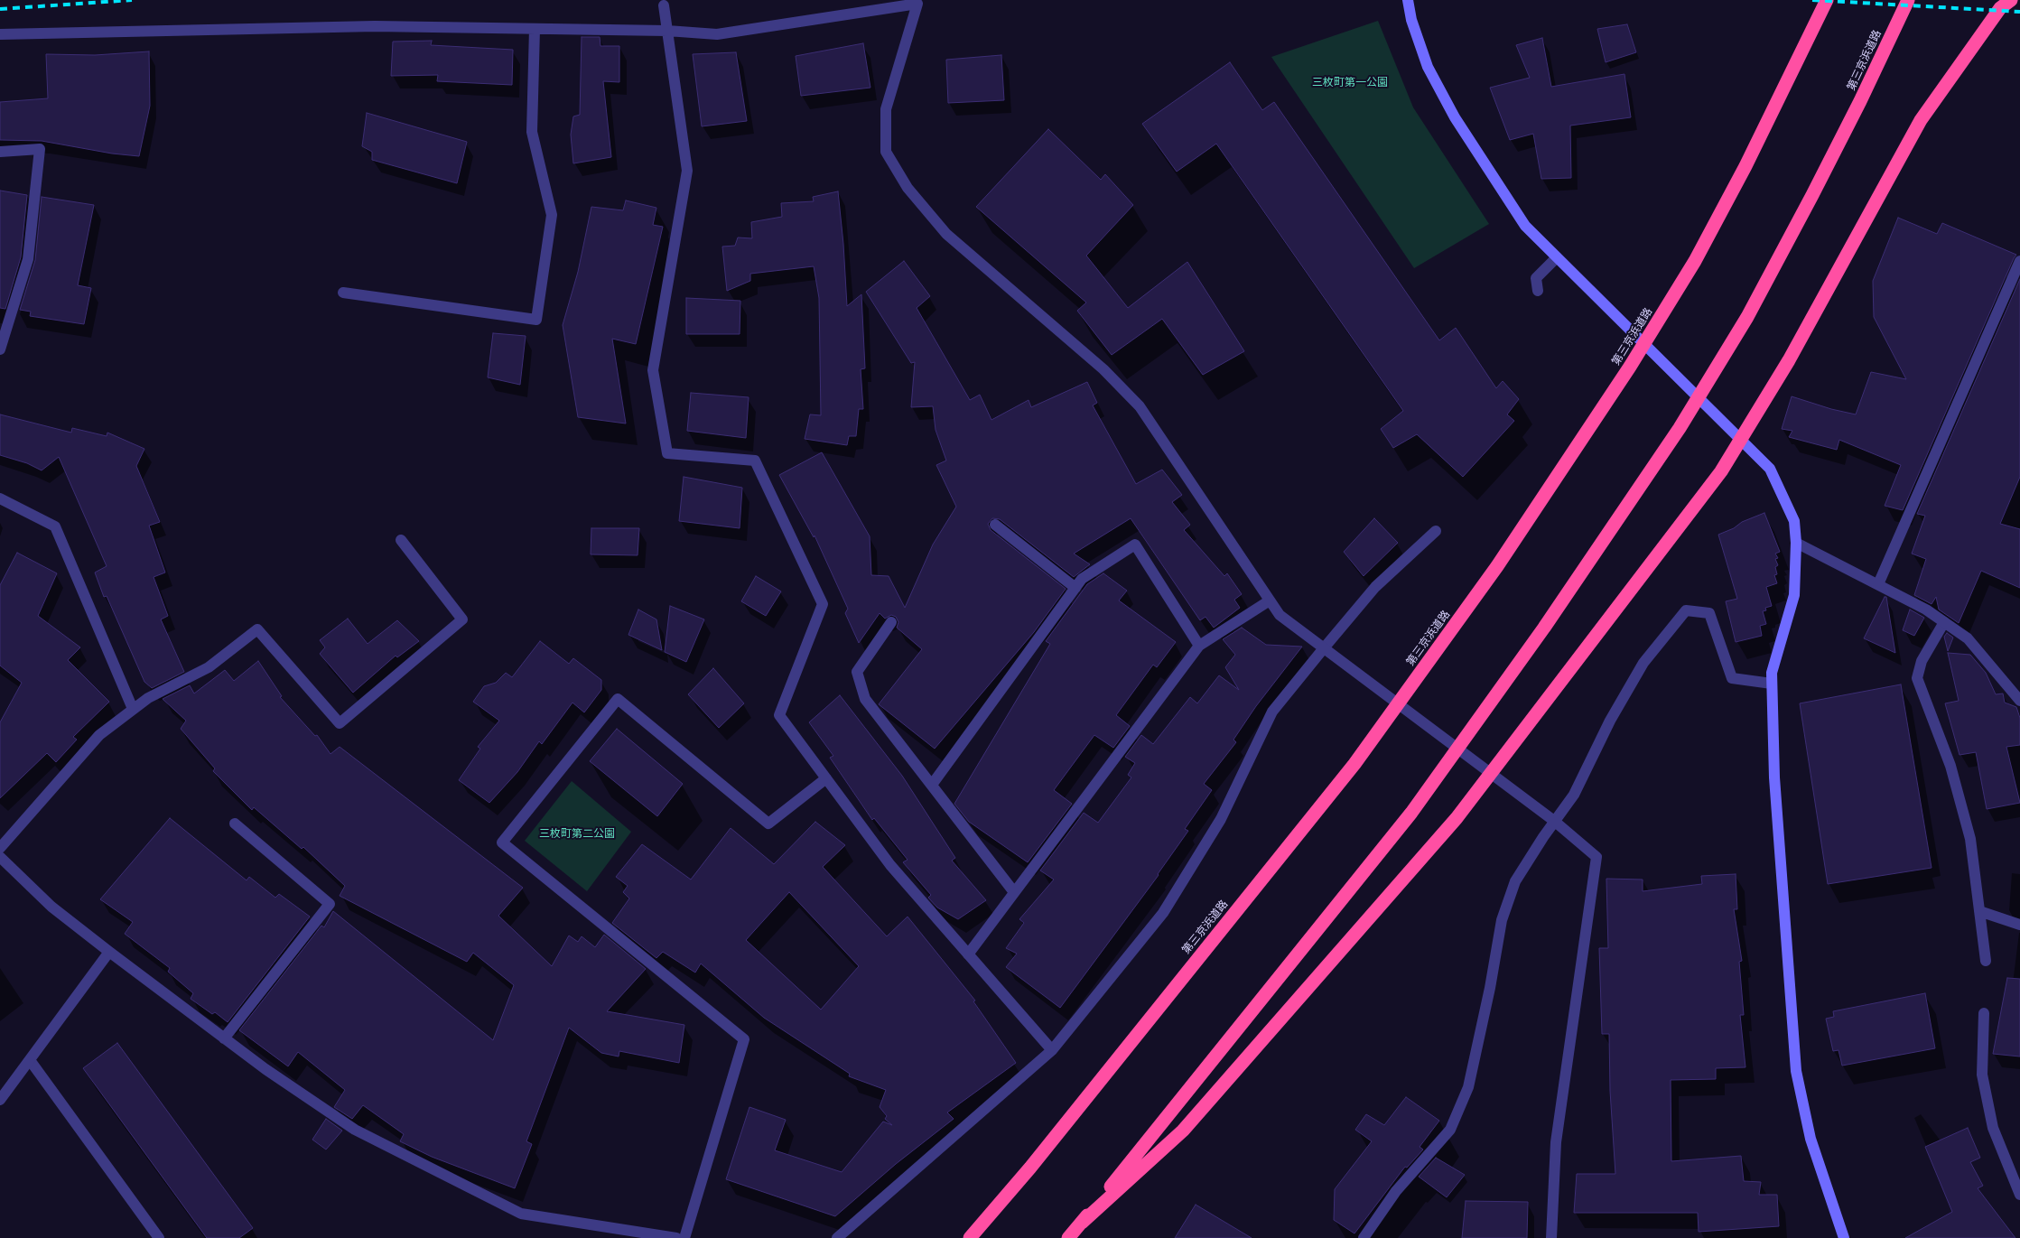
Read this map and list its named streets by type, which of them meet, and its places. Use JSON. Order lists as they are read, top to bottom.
{
  "streets": {
    "highway": ["第三京浜道路"]
  },
  "parks": ["三枚町第一公園", "三枚町第二公園"]
}
